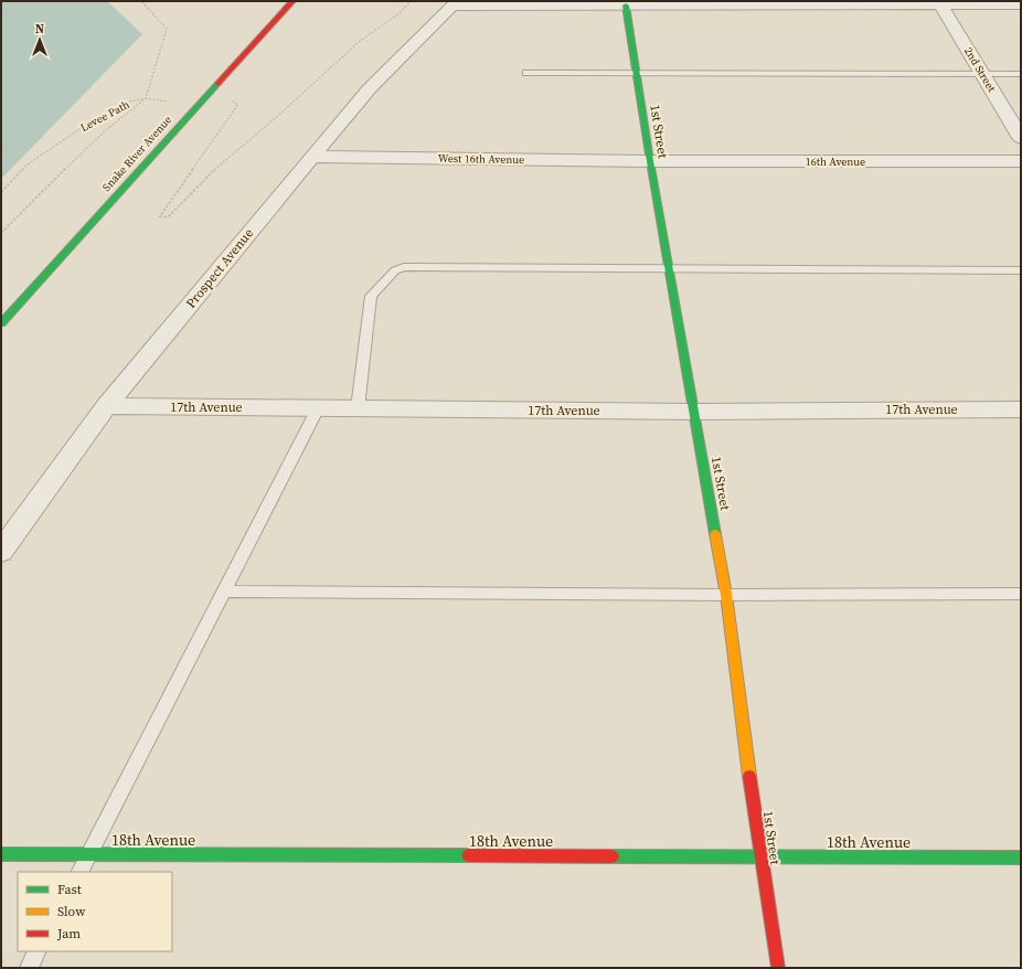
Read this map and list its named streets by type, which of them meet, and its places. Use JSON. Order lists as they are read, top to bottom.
{
  "streets": {
    "street": [
      "2nd Street",
      "1st Street",
      "Snake River Avenue",
      "West 16th Avenue",
      "16th Avenue",
      "Prospect Avenue",
      "17th Avenue",
      "18th Avenue"
    ],
    "path": ["Levee Path"]
  },
  "crossings": [
    ["1st Street", "West 16th Avenue"],
    ["1st Street", "16th Avenue"],
    ["1st Street", "17th Avenue"],
    ["1st Street", "18th Avenue"],
    ["West 16th Avenue", "16th Avenue"],
    ["West 16th Avenue", "Prospect Avenue"],
    ["Prospect Avenue", "17th Avenue"]
  ],
  "legend": ["Fast", "Slow", "Jam"],
  "north": "top"
}
